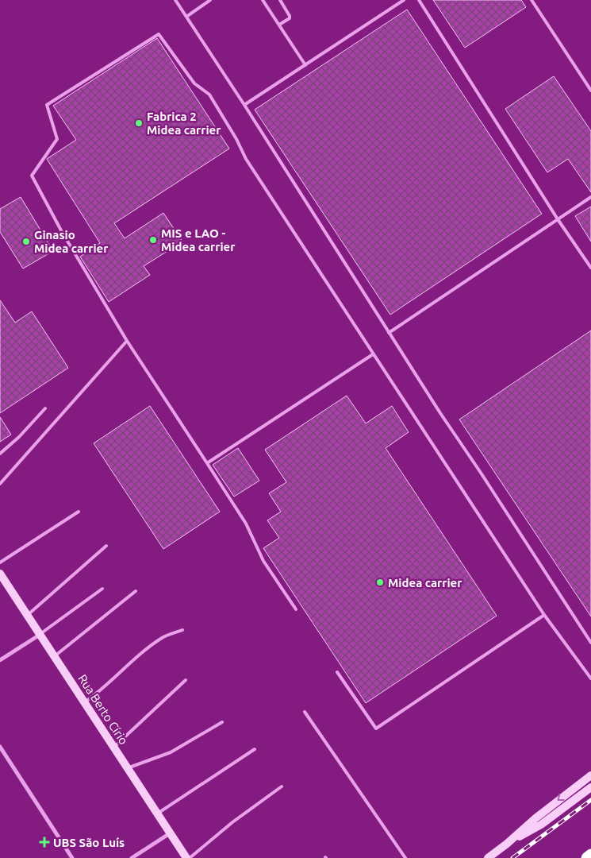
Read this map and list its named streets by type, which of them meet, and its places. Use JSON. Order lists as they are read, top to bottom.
{
  "streets": {
    "street": ["Rua Berto Círio"]
  },
  "places": {
    "other": [
      "Fabrica 2 Midea carrier",
      "MIS e LAO - Midea carrier",
      "Ginasio Midea carrier",
      "Midea carrier"
    ],
    "health": ["UBS São Luís"]
  }
}
